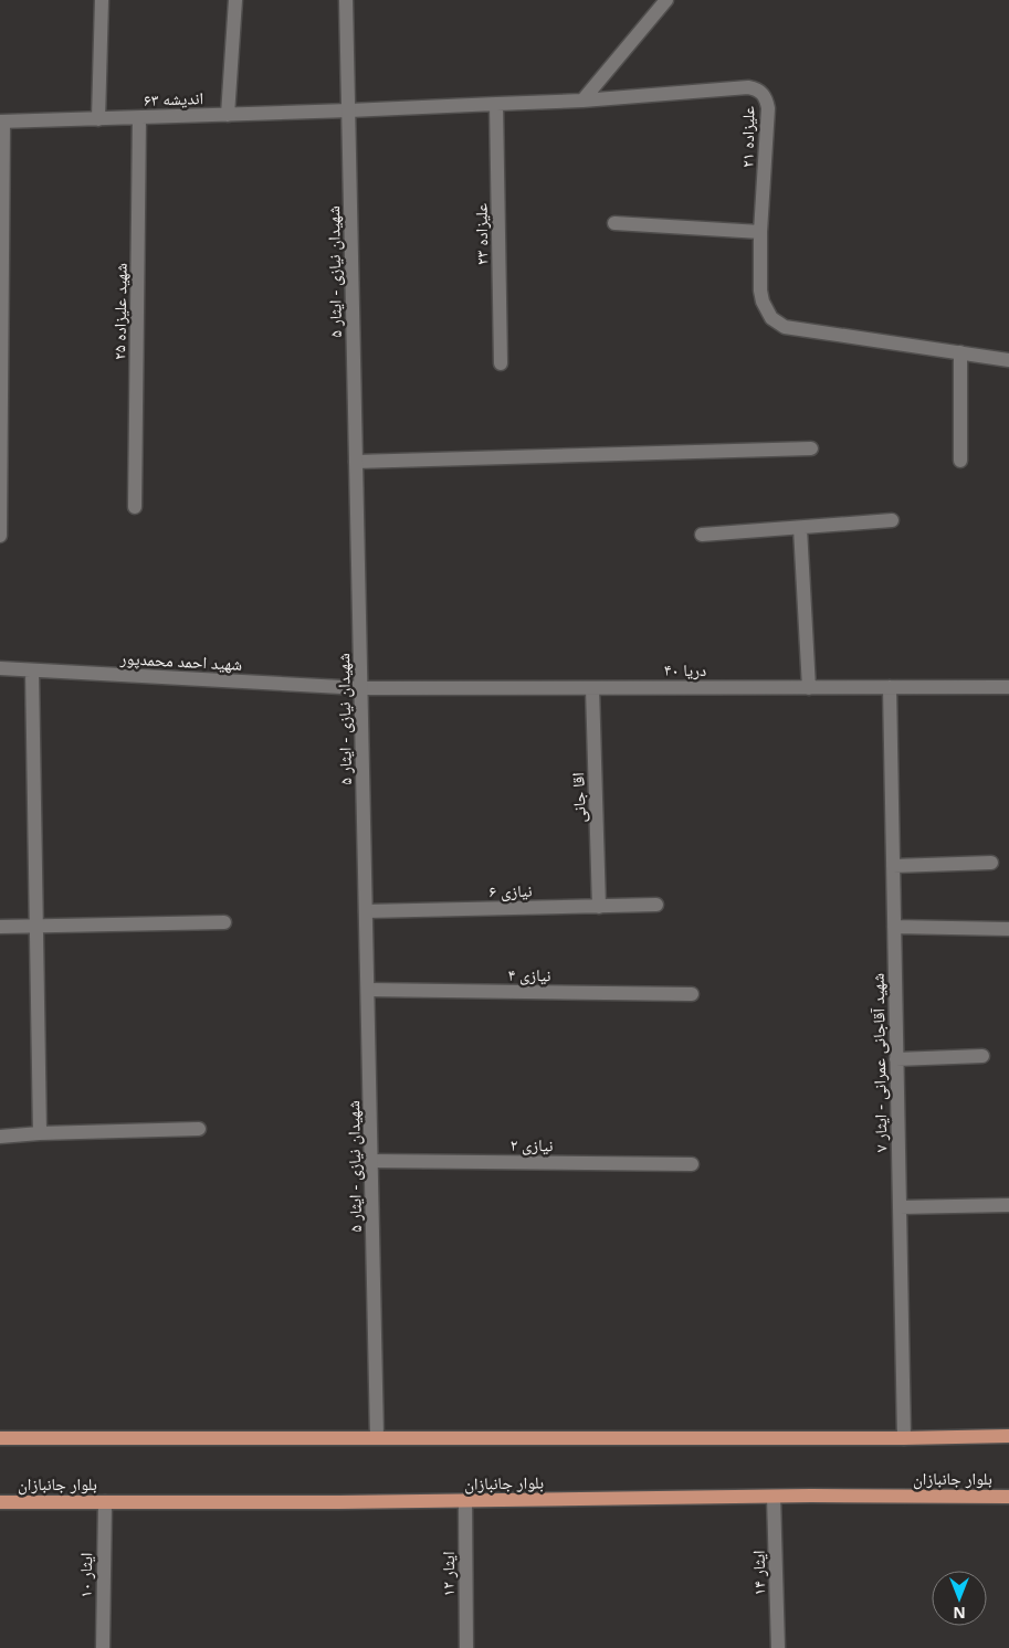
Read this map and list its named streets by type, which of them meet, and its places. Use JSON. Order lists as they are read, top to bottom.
{
  "streets": {
    "main road": ["بلوار جانبازان"],
    "street": [
      "اندیشه ۶۳",
      "علیزاده ۲۱",
      "علیزاده ۲۳",
      "شهیدان نیازی - ایثار ۵",
      "شهید علیزاده ۲۵",
      "شهید احمد محمدپور",
      "دریا ۴۰",
      "اقا جانی",
      "نیازی ۶",
      "نیازی ۴",
      "شهید آقاجانی عمرانی - ایثار ۷",
      "نیازی ۲",
      "ایثار ۱۴",
      "ایثار ۱۲",
      "ایثار ۱۰"
    ]
  },
  "crossings": [
    ["اندیشه ۶۳", "علیزاده ۲۱"],
    ["اندیشه ۶۳", "شهیدان نیازی - ایثار ۵"],
    ["اندیشه ۶۳", "شهید علیزاده ۲۵"],
    ["علیزاده ۲۱", "علیزاده ۲۳"],
    ["علیزاده ۲۱", "شهیدان نیازی - ایثار ۵"],
    ["شهیدان نیازی - ایثار ۵", "شهید احمد محمدپور"],
    ["شهیدان نیازی - ایثار ۵", "دریا ۴۰"],
    ["شهیدان نیازی - ایثار ۵", "نیازی ۶"],
    ["شهیدان نیازی - ایثار ۵", "نیازی ۴"],
    ["شهیدان نیازی - ایثار ۵", "نیازی ۲"],
    ["شهید احمد محمدپور", "دریا ۴۰"],
    ["دریا ۴۰", "اقا جانی"],
    ["دریا ۴۰", "شهید آقاجانی عمرانی - ایثار ۷"],
    ["اقا جانی", "نیازی ۶"],
    ["بلوار جانبازان", "ایثار ۱۴"],
    ["بلوار جانبازان", "ایثار ۱۲"],
    ["بلوار جانبازان", "ایثار ۱۰"]
  ],
  "north": "bottom"
}
